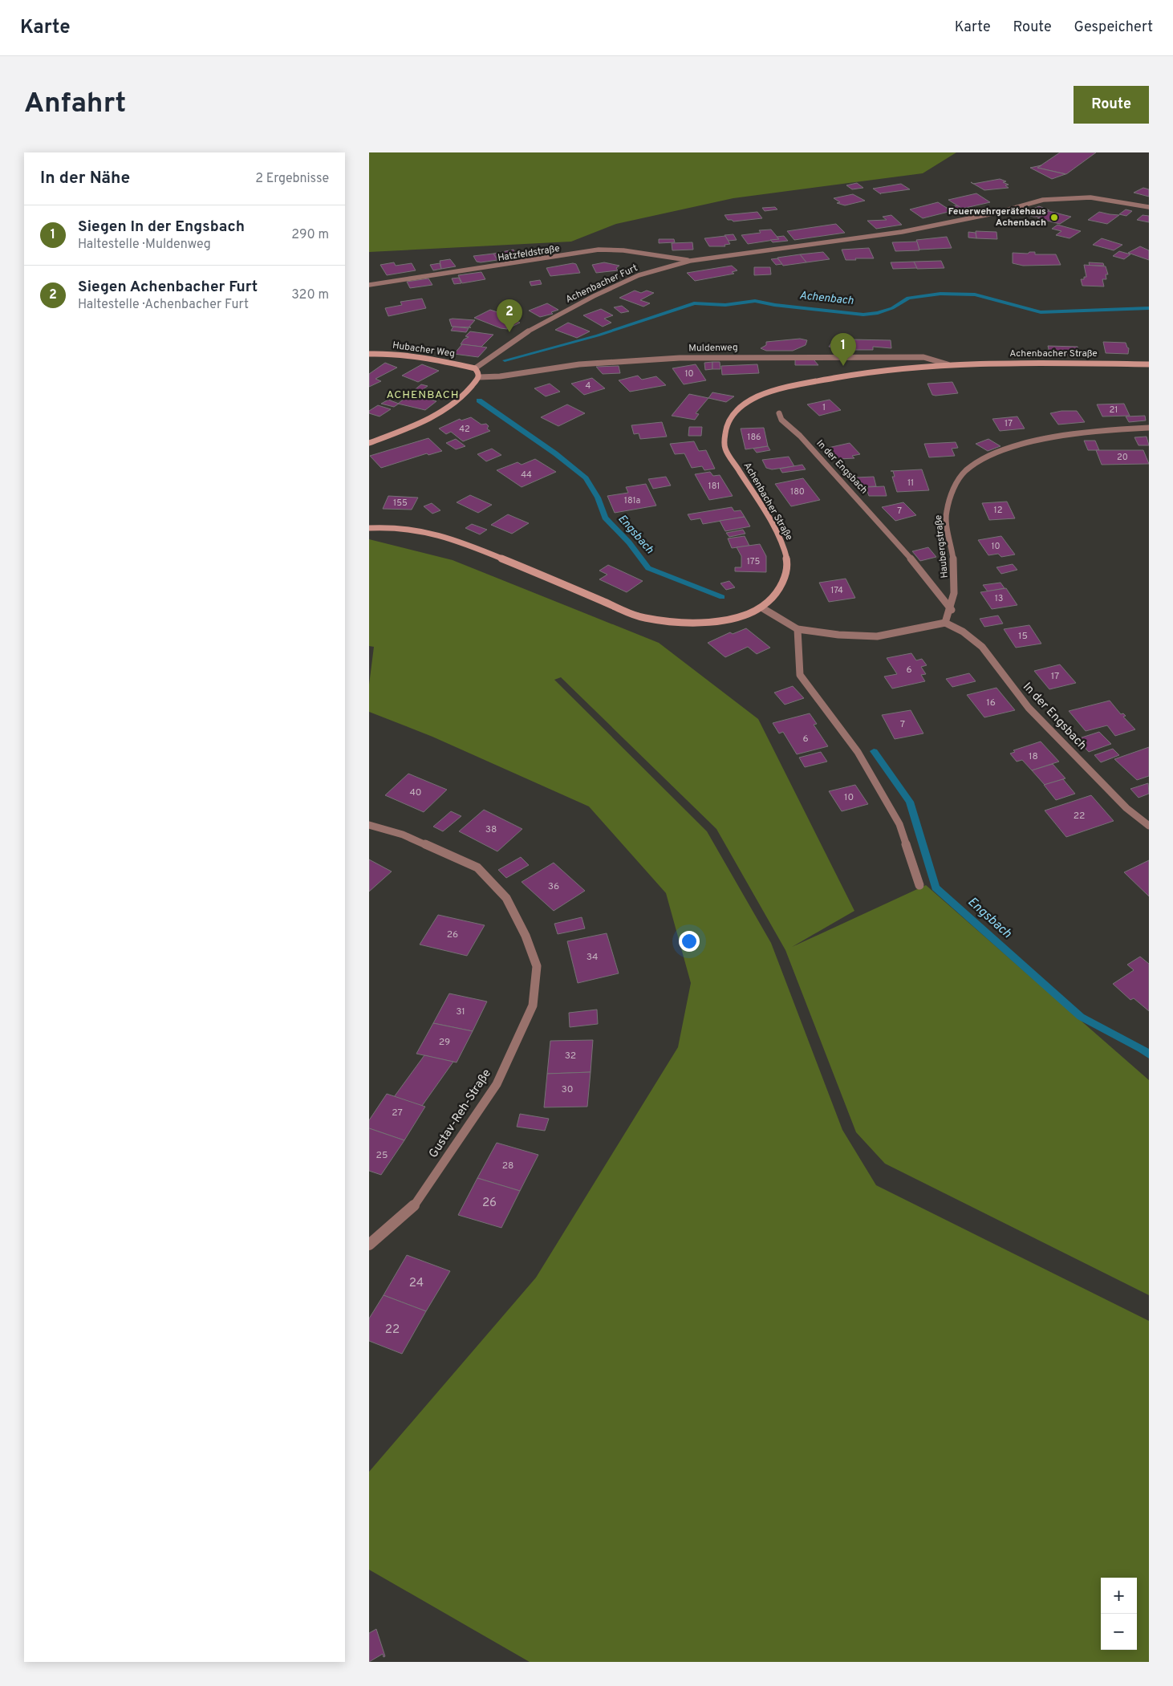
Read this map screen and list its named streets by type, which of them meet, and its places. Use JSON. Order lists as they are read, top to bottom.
{
  "streets": {
    "main road": ["Hubacher Weg", "Achenbacher Straße"],
    "street": [
      "Hatzfeldstraße",
      "Achenbacher Furt",
      "Muldenweg",
      "In der Engsbach",
      "Haubergstraße",
      "Gustav-Reh-Straße"
    ]
  },
  "crossings": [
    ["Hatzfeldstraße", "Achenbacher Furt"],
    ["Achenbacher Furt", "Hubacher Weg"],
    ["Muldenweg", "Achenbacher Straße"],
    ["In der Engsbach", "Haubergstraße"]
  ],
  "districts": ["ACHENBACH"],
  "water": ["Achenbach", "Engsbach"],
  "places": ["Feuerwehrgerätehaus Achenbach"],
  "house_numbers": [
    "10",
    "4",
    "1",
    "21",
    "17",
    "42",
    "186",
    "20",
    "44",
    "11",
    "181",
    "180",
    "181a",
    "155",
    "12",
    "7",
    "10",
    "175",
    "174",
    "13",
    "15",
    "6",
    "17",
    "16",
    "7",
    "6",
    "18",
    "40",
    "10",
    "22",
    "38",
    "36",
    "26",
    "34",
    "31",
    "29",
    "32",
    "30",
    "27",
    "25",
    "28",
    "26",
    "24",
    "22"
  ],
  "page": {
    "header": "Karte",
    "nav": ["Karte", "Route", "Gespeichert"],
    "buttons": "Route",
    "title": "Anfahrt",
    "heading": ["In der Nähe", "2 Ergebnisse"],
    "list": [
      {
        "mark": "1",
        "name": "Siegen In der Engsbach",
        "note": "Haltestelle · Muldenweg",
        "value": "290 m"
      },
      {
        "mark": "2",
        "name": "Siegen Achenbacher Furt",
        "note": "Haltestelle · Achenbacher Furt",
        "value": "320 m"
      }
    ],
    "pins": ["2", "1"],
    "map_buttons": ["+", "−"]
  }
}
